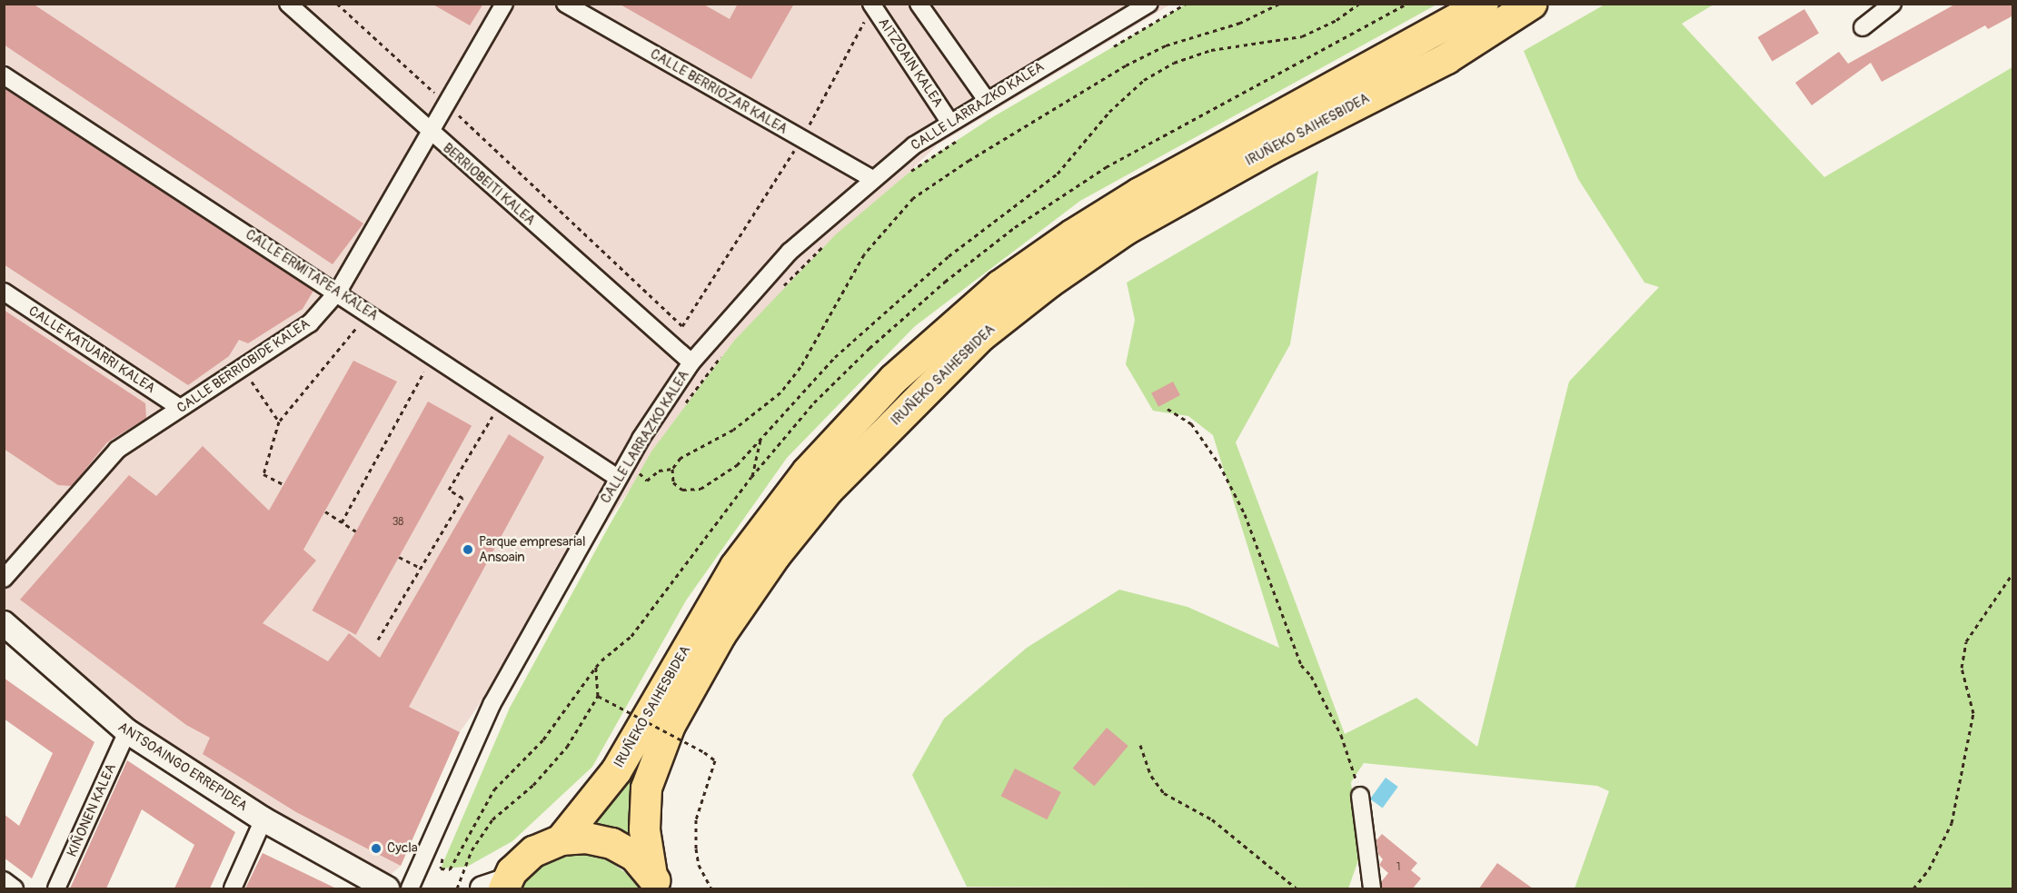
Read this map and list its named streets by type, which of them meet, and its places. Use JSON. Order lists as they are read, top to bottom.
{
  "streets": {
    "highway": ["IRUÑEKO SAIHESBIDEA"],
    "street": [
      "AITZOAIN KALEA",
      "CALLE BERRIOZAR KALEA",
      "CALLE LARRAZKO KALEA",
      "BERRIOBEITI KALEA",
      "CALLE ERMITAPEA KALEA",
      "CALLE KATUARRI KALEA",
      "CALLE BERRIOBIDE KALEA",
      "ANTSOAINGO ERREPIDEA",
      "KIÑONEN KALEA"
    ]
  },
  "crossings": [
    ["AITZOAIN KALEA", "CALLE LARRAZKO KALEA"],
    ["CALLE BERRIOZAR KALEA", "CALLE LARRAZKO KALEA"],
    ["CALLE LARRAZKO KALEA", "BERRIOBEITI KALEA"],
    ["CALLE LARRAZKO KALEA", "CALLE ERMITAPEA KALEA"],
    ["BERRIOBEITI KALEA", "CALLE BERRIOBIDE KALEA"],
    ["CALLE ERMITAPEA KALEA", "CALLE BERRIOBIDE KALEA"],
    ["CALLE KATUARRI KALEA", "CALLE BERRIOBIDE KALEA"],
    ["ANTSOAINGO ERREPIDEA", "KIÑONEN KALEA"]
  ],
  "places": ["Parque empresarial Ansoain", "Cycla"],
  "house_numbers": ["38", "1"]
}
